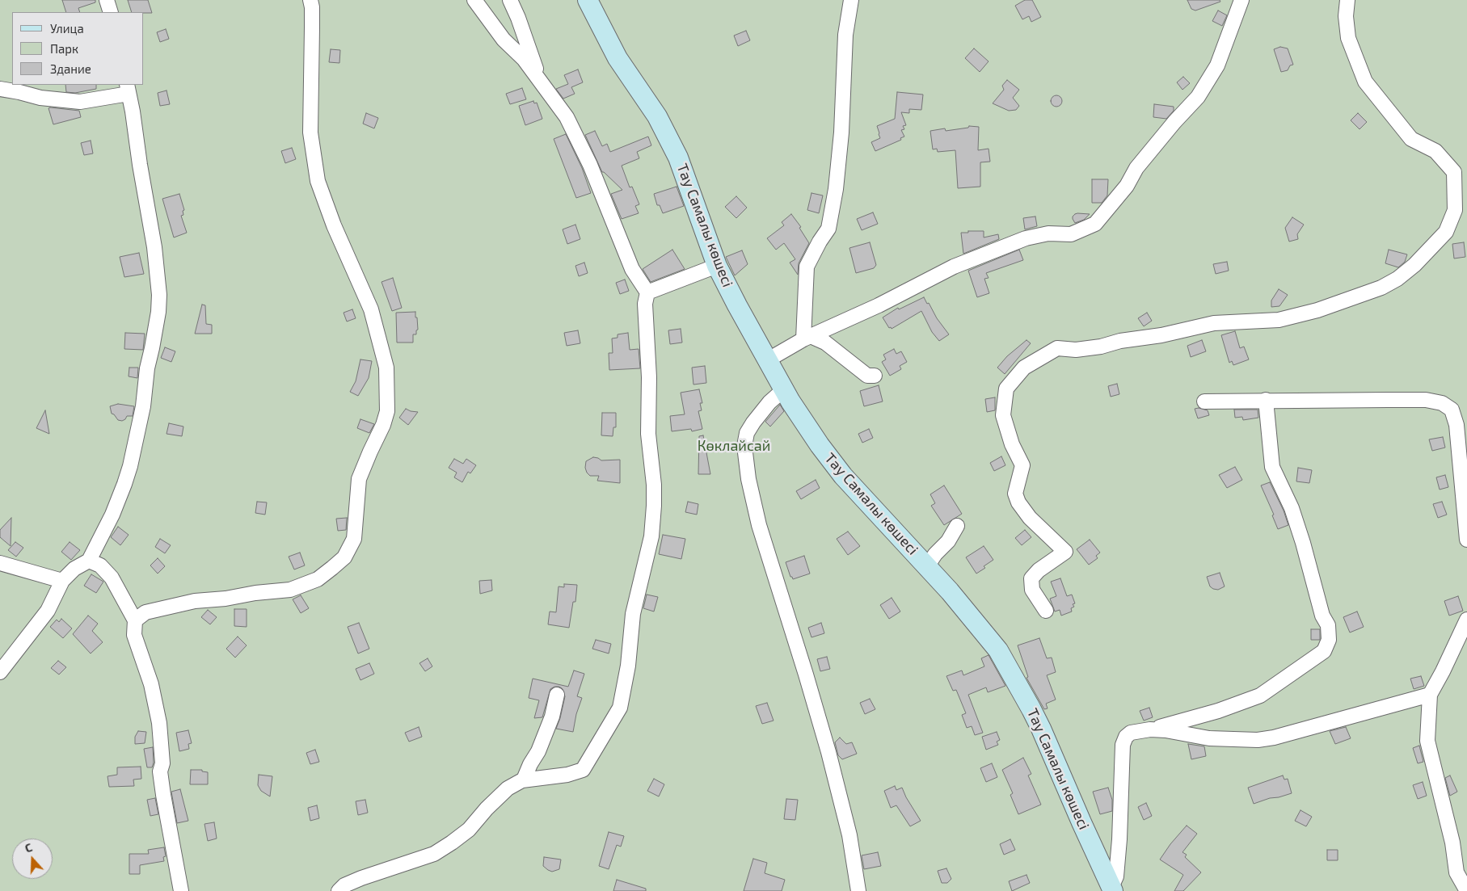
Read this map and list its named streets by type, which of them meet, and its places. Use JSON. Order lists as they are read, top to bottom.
{
  "streets": {
    "street": ["Тау Самалы көшесі"]
  },
  "parks": ["Көклайсай"],
  "legend": ["Улица", "Парк", "Здание"],
  "north": "top"
}
